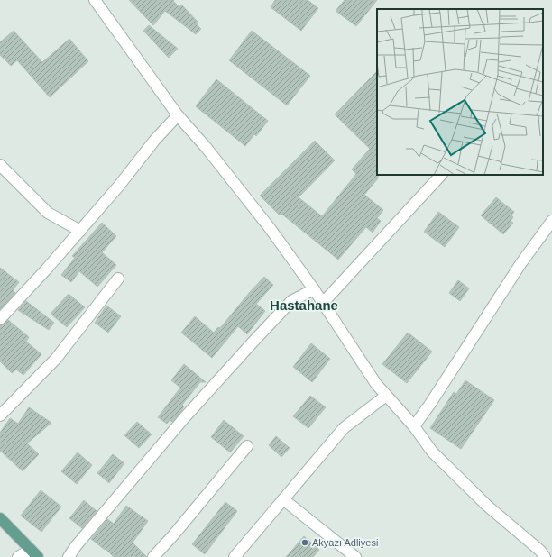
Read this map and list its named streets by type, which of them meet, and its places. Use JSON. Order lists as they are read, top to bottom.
{
  "districts": ["Hastahane"],
  "places": ["Akyazı Adliyesi"]
}
